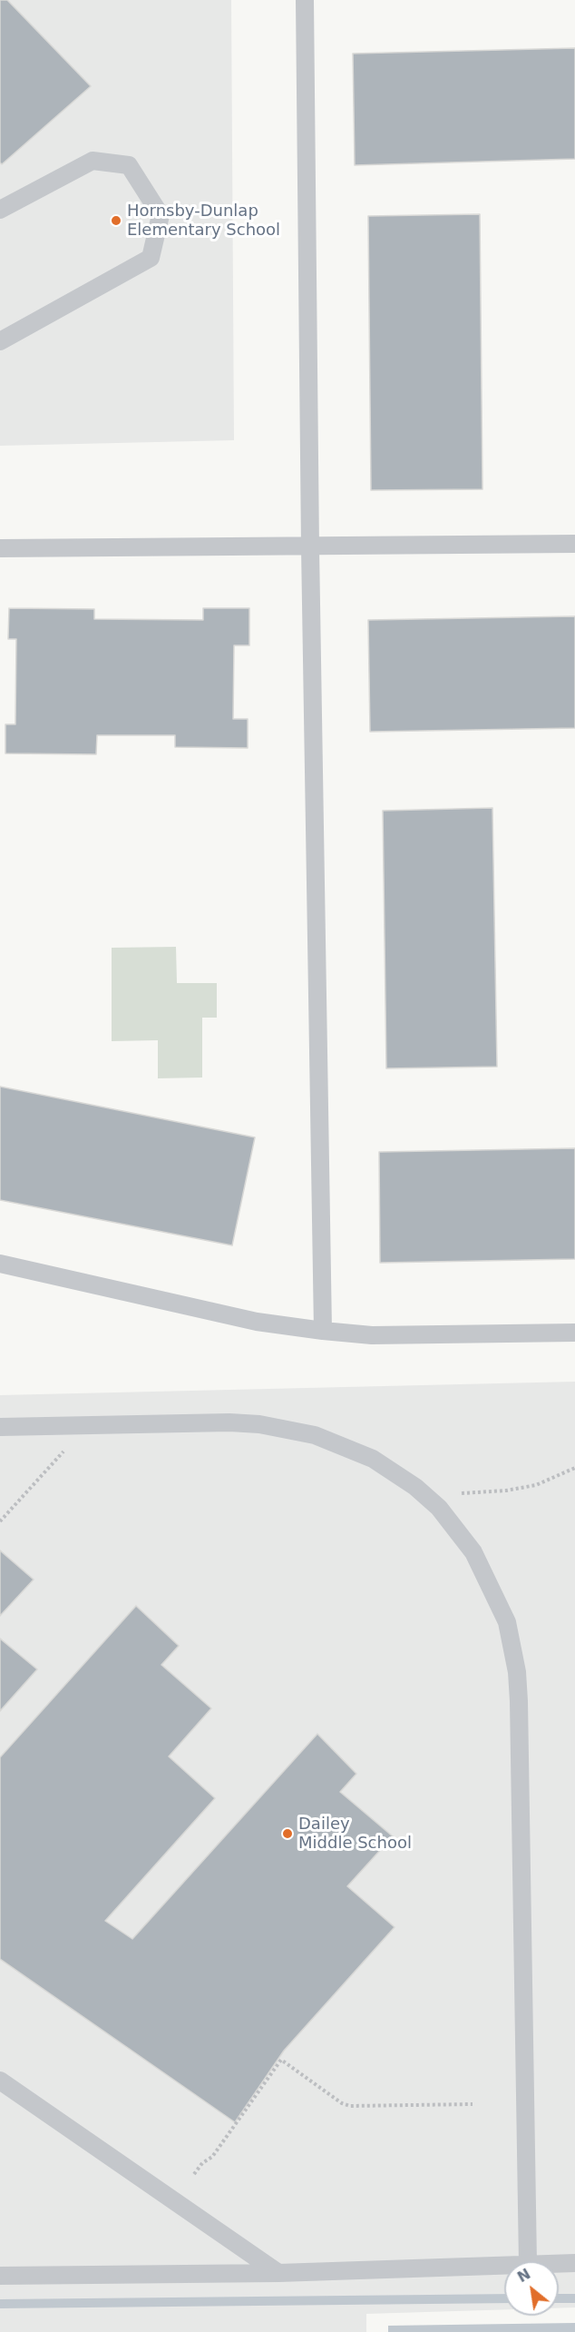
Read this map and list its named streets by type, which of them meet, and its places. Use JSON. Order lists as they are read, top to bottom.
{
  "places": ["Hornsby-Dunlap Elementary School", "Dailey Middle School"],
  "north": "top left"
}
